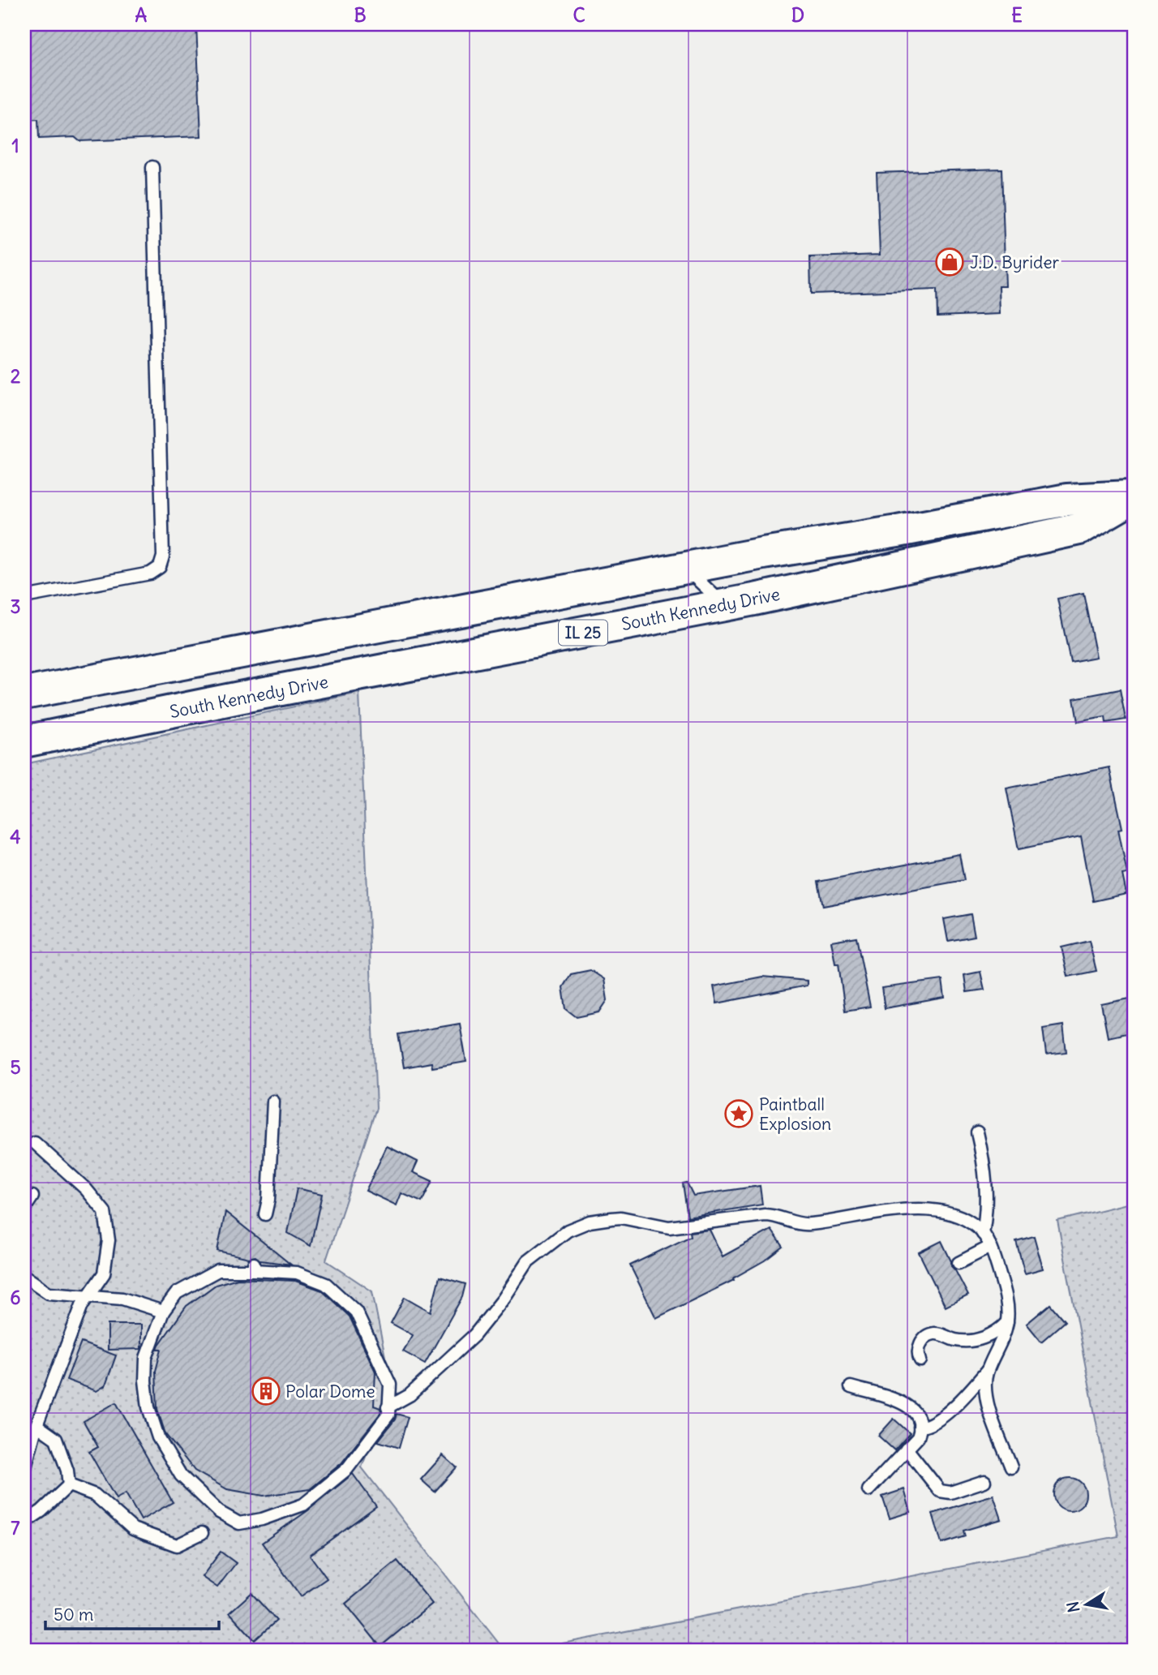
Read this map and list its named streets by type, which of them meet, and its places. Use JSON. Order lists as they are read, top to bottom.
{
  "streets": {
    "main road": ["South Kennedy Drive", "IL 25"]
  },
  "places": {
    "shop": ["J.D. Byrider"],
    "place": ["Paintball Explosion"],
    "building": ["Polar Dome"]
  },
  "scale_bar": "50 m",
  "north": "left",
  "grid": {
    "columns": [
      "A",
      "B",
      "C",
      "D",
      "E"
    ],
    "rows": [
      "1",
      "2",
      "3",
      "4",
      "5",
      "6",
      "7"
    ]
  }
}
